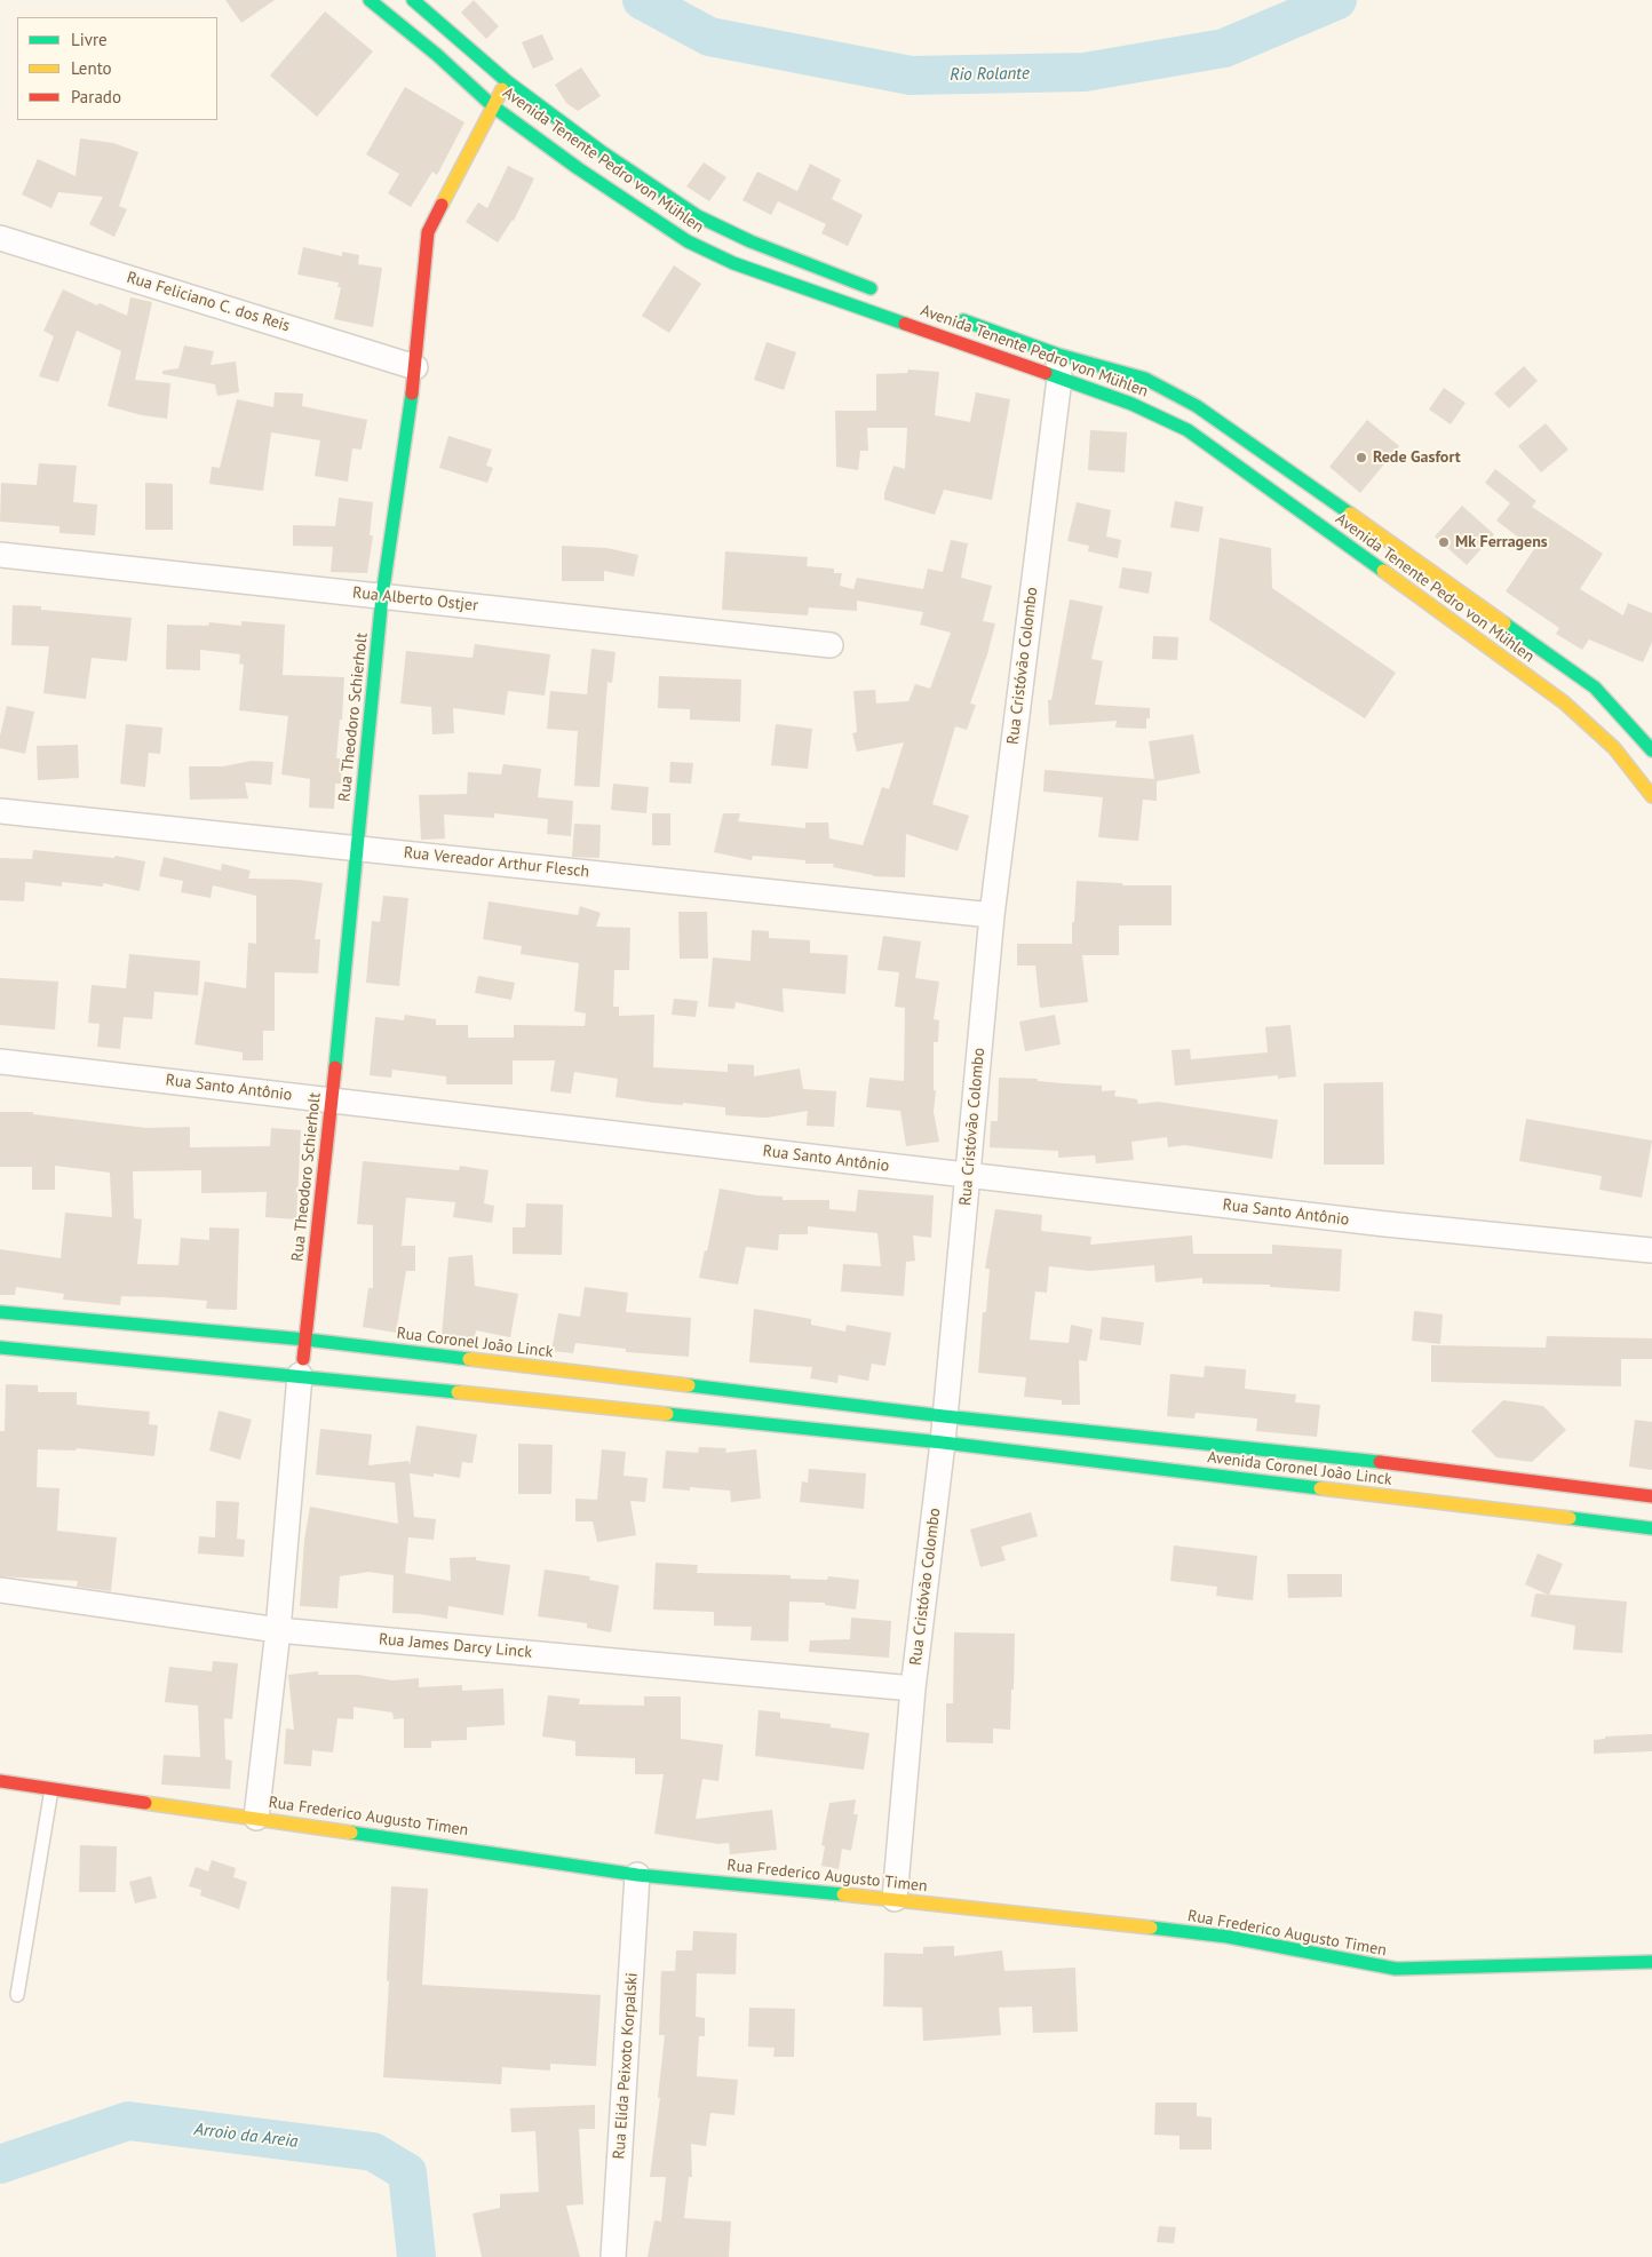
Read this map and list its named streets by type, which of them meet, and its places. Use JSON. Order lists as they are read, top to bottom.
{
  "streets": {
    "main road": [
      "Avenida Tenente Pedro von Mühlen",
      "Rua Theodoro Schierholt",
      "Rua Coronel João Linck",
      "Avenida Coronel João Linck",
      "Rua Frederico Augusto Timen"
    ],
    "street": [
      "Rua Feliciano C. dos Reis",
      "Rua Alberto Ostjer",
      "Rua Cristóvão Colombo",
      "Rua Vereador Arthur Flesch",
      "Rua Santo Antônio",
      "Rua James Darcy Linck",
      "Rua Elida Peixoto Korpalski"
    ]
  },
  "crossings": [
    ["Avenida Tenente Pedro von Mühlen", "Rua Cristóvão Colombo"],
    ["Avenida Tenente Pedro von Mühlen", "Rua Theodoro Schierholt"],
    ["Rua Feliciano C. dos Reis", "Rua Theodoro Schierholt"],
    ["Rua Alberto Ostjer", "Rua Theodoro Schierholt"],
    ["Rua Cristóvão Colombo", "Rua Vereador Arthur Flesch"],
    ["Rua Cristóvão Colombo", "Rua Santo Antônio"],
    ["Rua Cristóvão Colombo", "Rua Coronel João Linck"],
    ["Rua Cristóvão Colombo", "Avenida Coronel João Linck"],
    ["Rua Cristóvão Colombo", "Rua James Darcy Linck"],
    ["Rua Cristóvão Colombo", "Rua Frederico Augusto Timen"],
    ["Rua Theodoro Schierholt", "Rua Vereador Arthur Flesch"],
    ["Rua Theodoro Schierholt", "Rua Santo Antônio"],
    ["Rua Theodoro Schierholt", "Rua Coronel João Linck"],
    ["Rua Coronel João Linck", "Avenida Coronel João Linck"],
    ["Rua Frederico Augusto Timen", "Rua Elida Peixoto Korpalski"]
  ],
  "water": ["Rio Rolante", "Arroio da Areia"],
  "places": ["Rede Gasfort", "Mk Ferragens"],
  "legend": ["Livre", "Lento", "Parado"]
}
